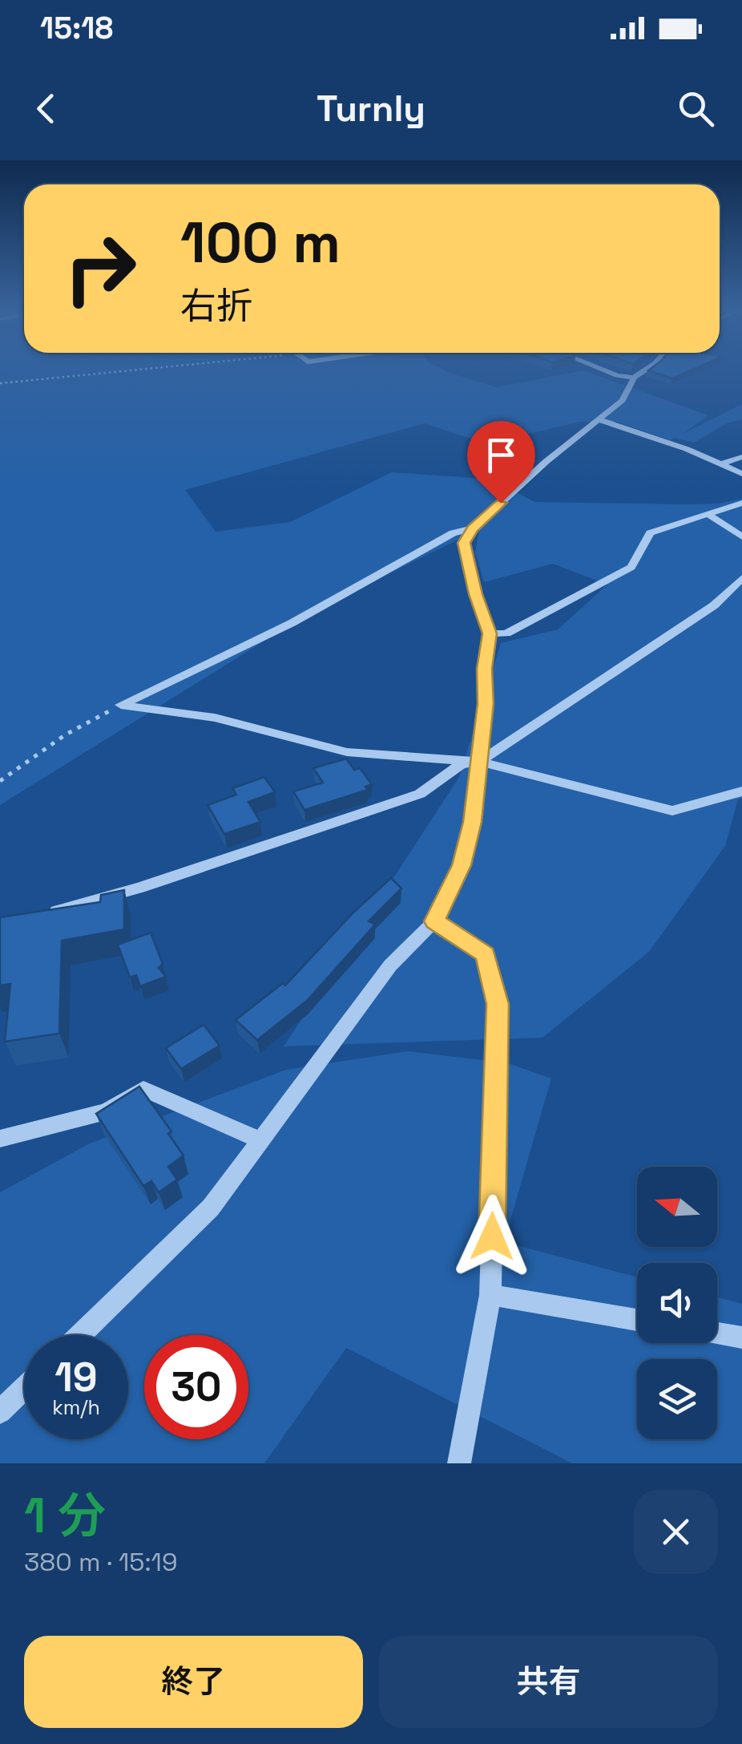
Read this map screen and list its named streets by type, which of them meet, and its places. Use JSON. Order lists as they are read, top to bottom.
{
  "north": "left",
  "page": {
    "status": "15:18",
    "header": "Turnly",
    "turn": ["100 m", "右折"],
    "speed": "19 km/h",
    "limit": "30",
    "heading": ["1 分", "380 m · 15:19"],
    "buttons": ["終了", "共有"]
  }
}
